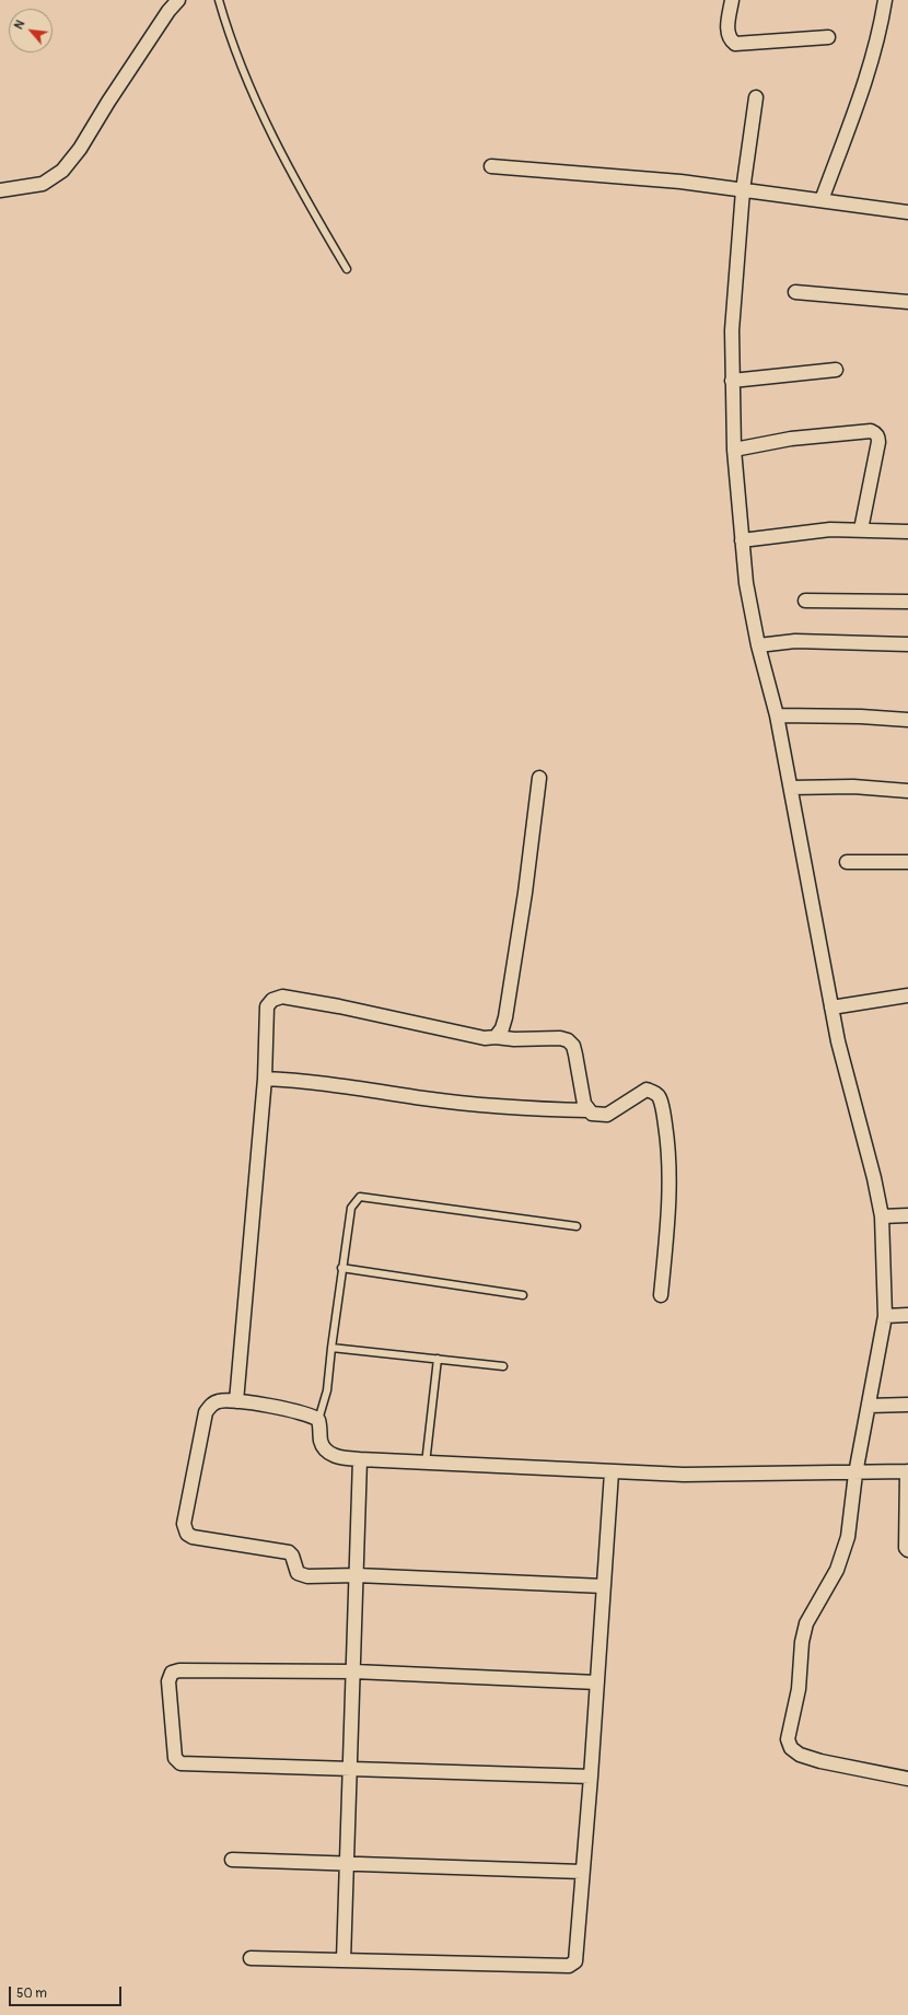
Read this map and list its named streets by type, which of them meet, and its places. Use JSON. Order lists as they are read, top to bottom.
{
  "scale_bar": "50 m",
  "north": "top left"
}
